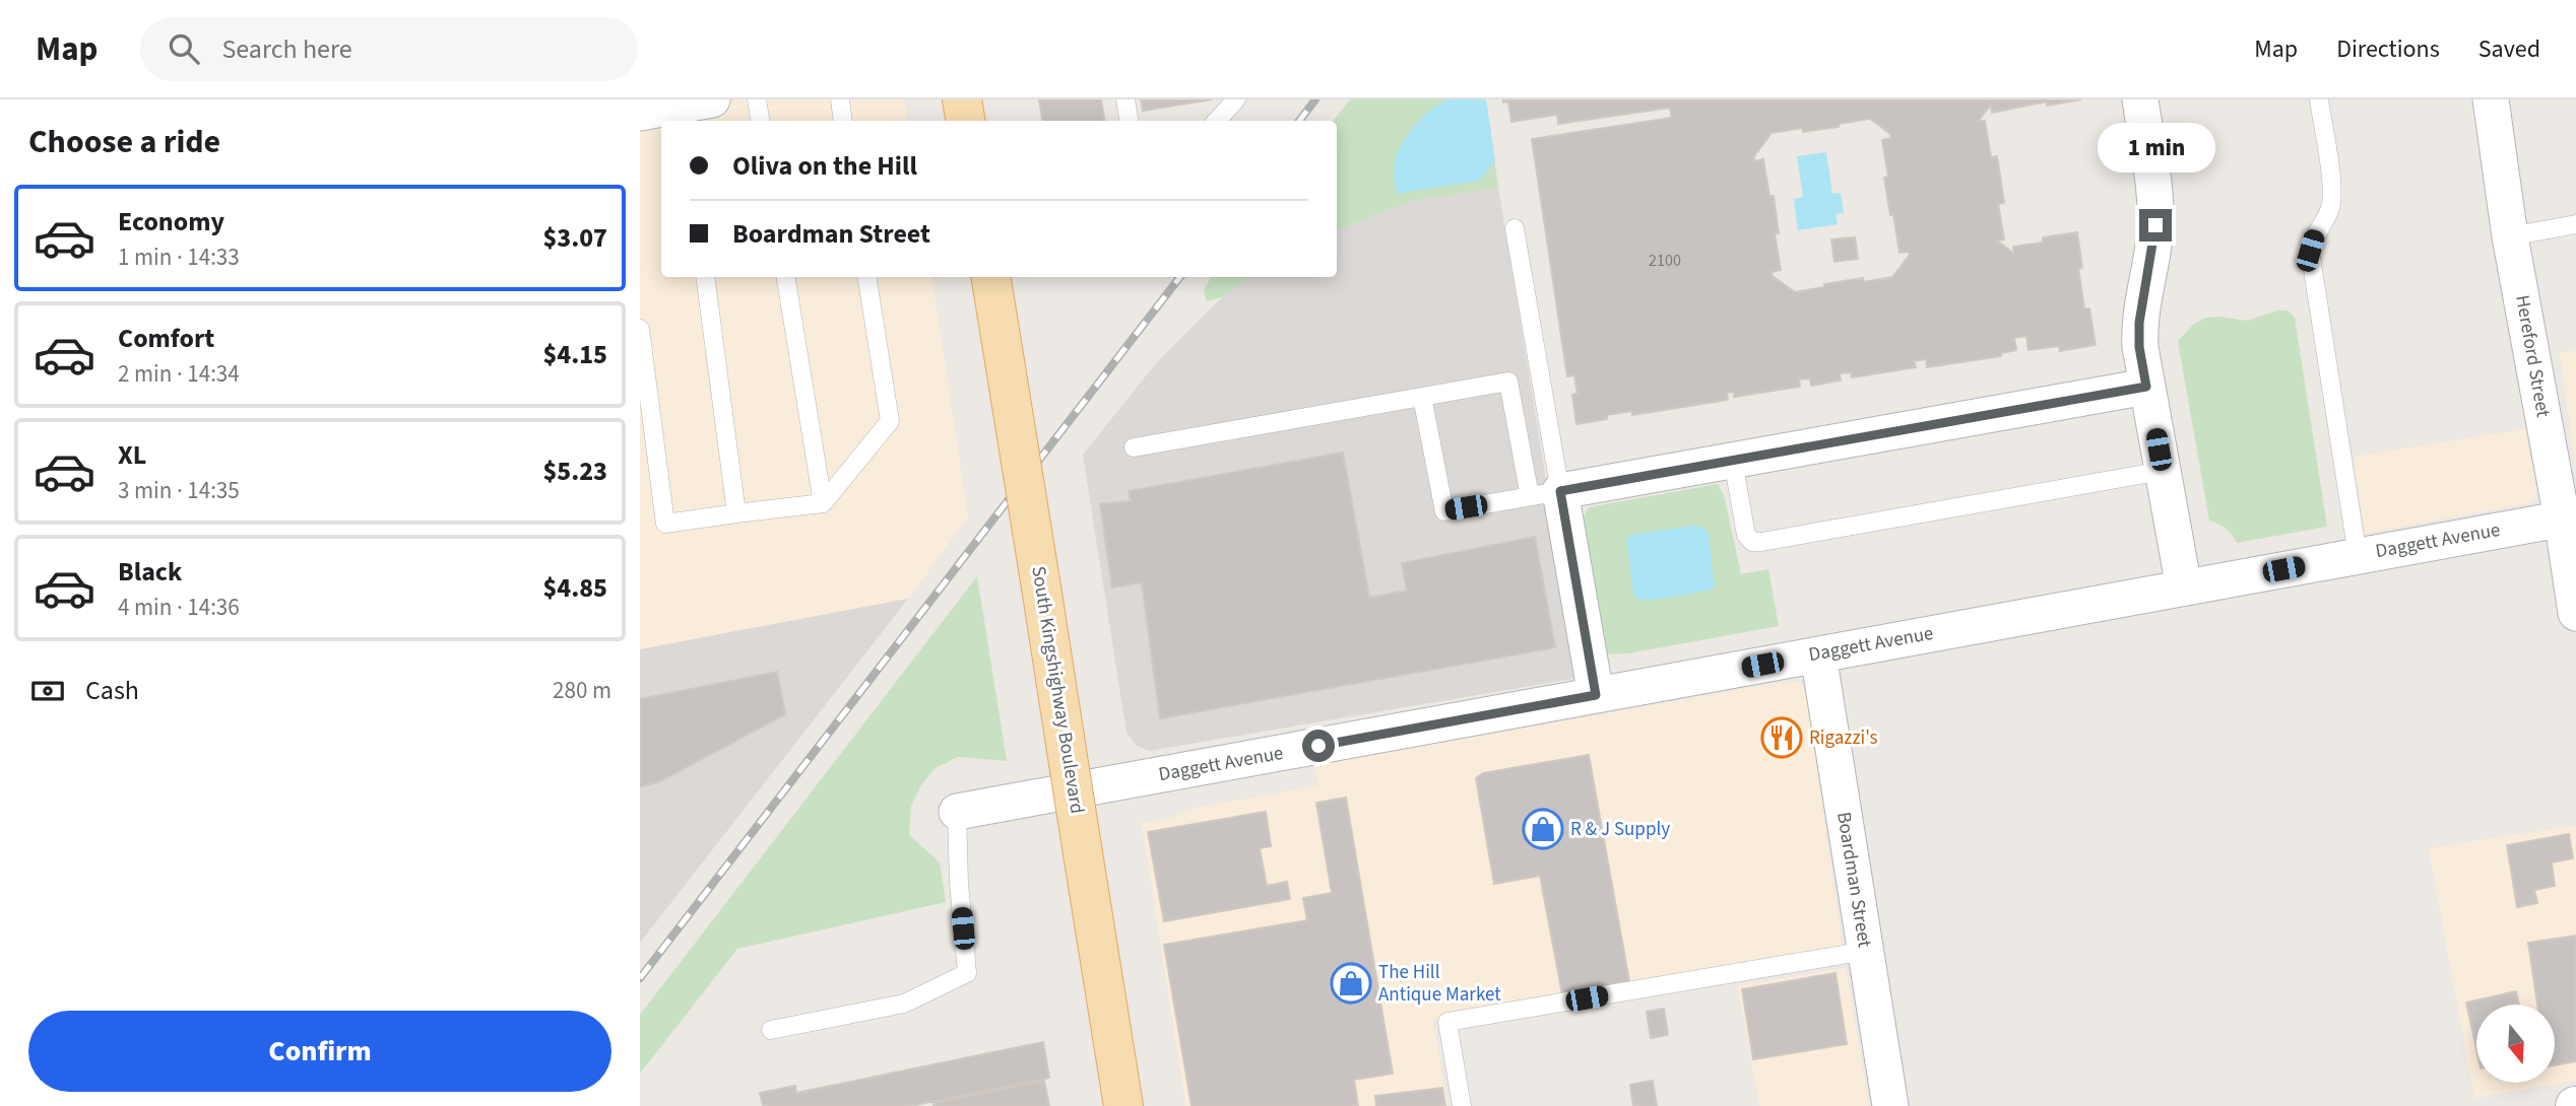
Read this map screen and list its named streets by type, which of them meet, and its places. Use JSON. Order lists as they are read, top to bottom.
{
  "streets": {
    "main road": ["South Kingshighway Boulevard"],
    "street": ["Hereford Street", "Daggett Avenue", "Boardman Street"]
  },
  "crossings": [
    ["Hereford Street", "Daggett Avenue"],
    ["Daggett Avenue", "Boardman Street"]
  ],
  "places": {
    "restaurant": ["Rigazzi's"],
    "shop": ["R & J Supply", "The Hill Antique Market"]
  },
  "house_numbers": ["2100"],
  "north": "bottom",
  "page": {
    "header": "Map",
    "search": "Search here",
    "nav": ["Map", "Directions", "Saved"],
    "heading": "Choose a ride",
    "banner": ["Oliva on the Hill", "Boardman Street"],
    "bubble": "1 min",
    "list": [
      {
        "name": "Economy",
        "note": "1 min · 14:33",
        "value": "$3.07"
      },
      {
        "name": "Comfort",
        "note": "2 min · 14:34",
        "value": "$4.15"
      },
      {
        "name": "XL",
        "note": "3 min · 14:35",
        "value": "$5.23"
      },
      {
        "name": "Black",
        "note": "4 min · 14:36",
        "value": "$4.85"
      }
    ],
    "pay": ["Cash", "280 m"],
    "buttons": "Confirm"
  }
}
